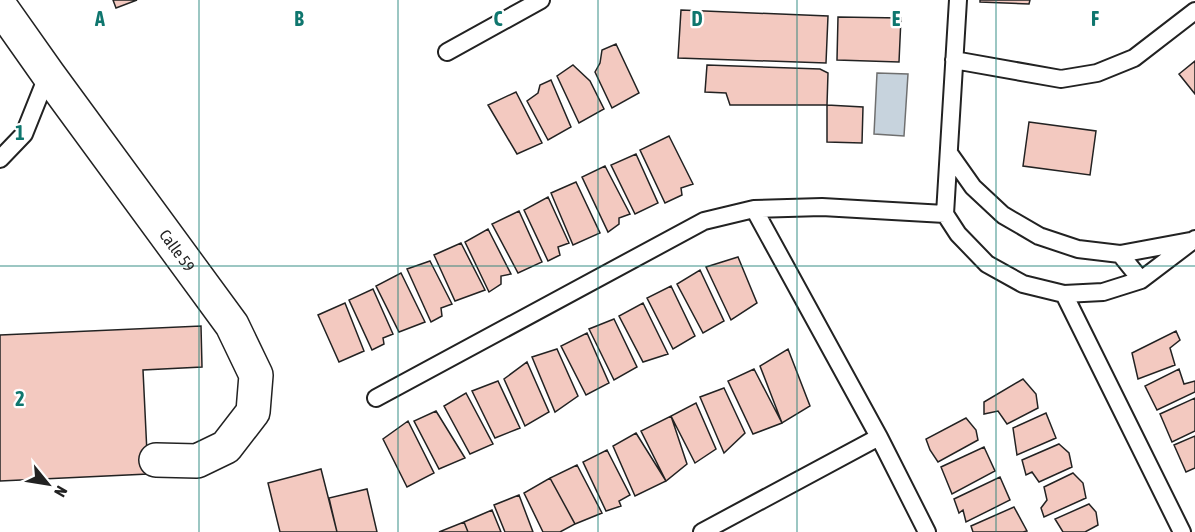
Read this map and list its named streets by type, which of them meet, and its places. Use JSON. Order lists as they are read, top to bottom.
{
  "streets": {
    "street": ["Calle 59"]
  },
  "north": "bottom right",
  "grid": {
    "columns": [
      "A",
      "B",
      "C",
      "D",
      "E",
      "F"
    ],
    "rows": ["1", "2"]
  }
}
